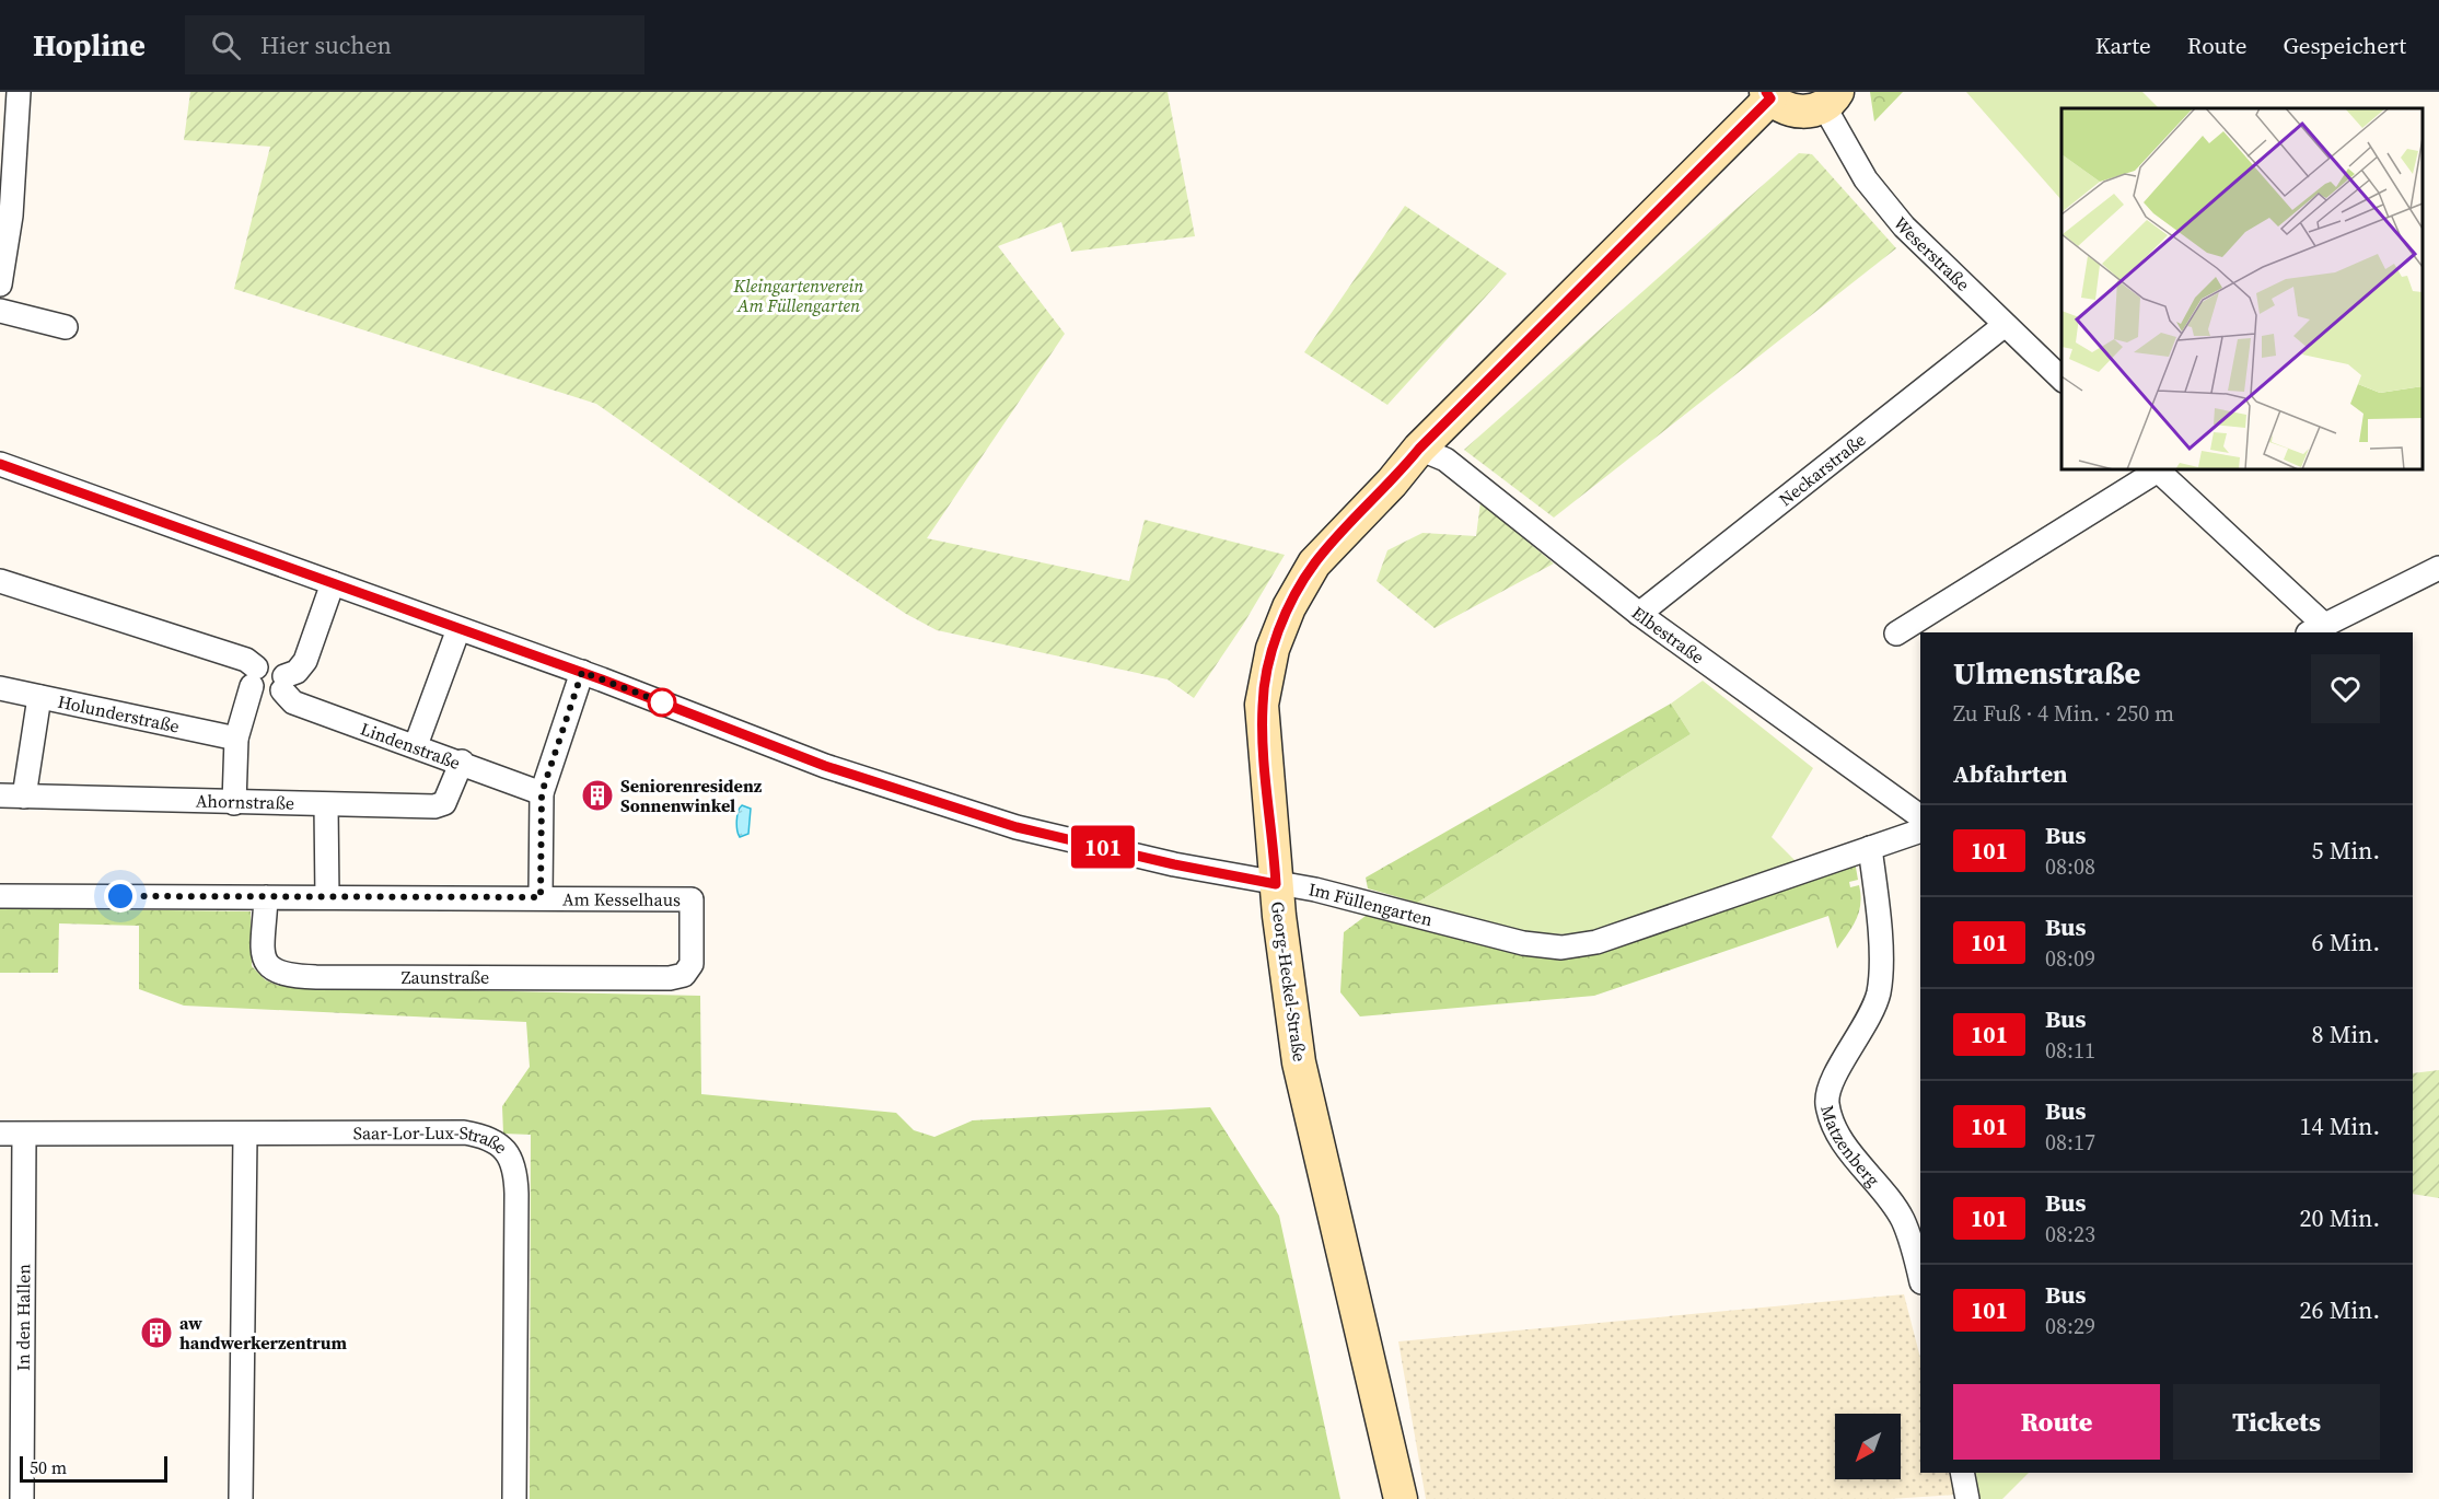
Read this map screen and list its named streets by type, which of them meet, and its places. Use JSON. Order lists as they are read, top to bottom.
{
  "streets": {
    "street": [
      "Weserstraße",
      "Neckarstraße",
      "Elbestraße",
      "Holunderstraße",
      "Lindenstraße",
      "Ahornstraße",
      "Am Kesselhaus",
      "Im Füllengarten",
      "Zaunstraße",
      "Georg-Heckel-Straße",
      "Matzenberg",
      "Saar-Lor-Lux-Straße",
      "In den Hallen"
    ]
  },
  "crossings": [
    ["Weserstraße", "Neckarstraße"],
    ["Weserstraße", "Georg-Heckel-Straße"],
    ["Neckarstraße", "Elbestraße"],
    ["Elbestraße", "Georg-Heckel-Straße"],
    ["Lindenstraße", "Ahornstraße"],
    ["Am Kesselhaus", "Zaunstraße"],
    ["Im Füllengarten", "Georg-Heckel-Straße"],
    ["Im Füllengarten", "Matzenberg"],
    ["Saar-Lor-Lux-Straße", "In den Hallen"]
  ],
  "parks": ["Kleingartenverein Am Füllengarten"],
  "places": {
    "building": ["Seniorenresidenz Sonnenwinkel", "aw handwerkerzentrum"]
  },
  "lines": ["bus line 101"],
  "scale_bar": "50 m",
  "north": "bottom left",
  "page": {
    "header": "Hopline",
    "search": "Hier suchen",
    "nav": ["Karte", "Route", "Gespeichert"],
    "on_map": "101",
    "heading": [
      ["Ulmenstraße", "Zu Fuß · 4 Min. · 250 m"],
      "Abfahrten"
    ],
    "list": [
      {
        "mark": "101",
        "name": "Bus",
        "note": "08:08",
        "value": "5 Min."
      },
      {
        "mark": "101",
        "name": "Bus",
        "note": "08:09",
        "value": "6 Min."
      },
      {
        "mark": "101",
        "name": "Bus",
        "note": "08:11",
        "value": "8 Min."
      },
      {
        "mark": "101",
        "name": "Bus",
        "note": "08:17",
        "value": "14 Min."
      },
      {
        "mark": "101",
        "name": "Bus",
        "note": "08:23",
        "value": "20 Min."
      },
      {
        "mark": "101",
        "name": "Bus",
        "note": "08:29",
        "value": "26 Min."
      }
    ],
    "buttons": ["Route", "Tickets"],
    "scale": "50 m"
  }
}
